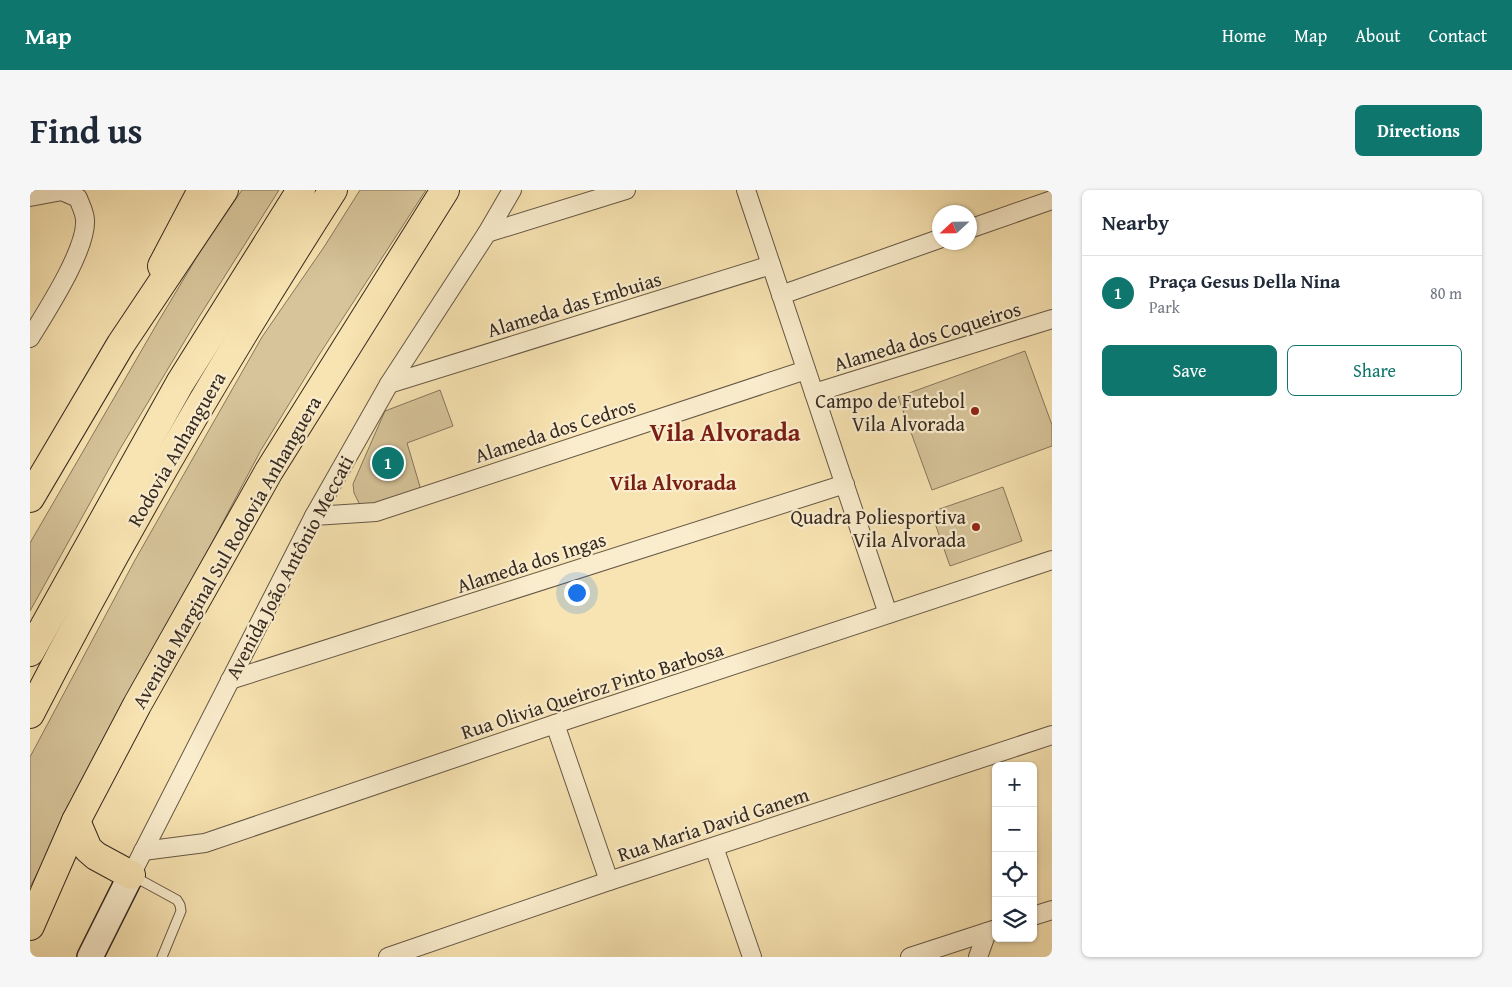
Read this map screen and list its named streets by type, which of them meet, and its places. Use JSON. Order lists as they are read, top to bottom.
{
  "streets": {
    "main road": ["Rodovia Anhanguera", "Avenida Marginal Sul Rodovia Anhanguera", "Avenida João Antônio Meccati"],
    "street": [
      "Alameda das Embuias",
      "Alameda dos Coqueiros",
      "Alameda dos Cedros",
      "Alameda dos Ingas",
      "Rua Olivia Queiroz Pinto Barbosa",
      "Rua Maria David Ganem"
    ]
  },
  "crossings": [
    ["Alameda das Embuias", "Avenida João Antônio Meccati"],
    ["Alameda dos Cedros", "Avenida João Antônio Meccati"],
    ["Alameda dos Ingas", "Avenida João Antônio Meccati"],
    ["Avenida João Antônio Meccati", "Rua Olivia Queiroz Pinto Barbosa"]
  ],
  "districts": ["Vila Alvorada", "Vila Alvorada"],
  "places": ["Campo de Futebol Vila Alvorada", "Quadra Poliesportiva Vila Alvorada"],
  "north": "left",
  "page": {
    "header": "Map",
    "nav": [
      "Home",
      "Map",
      "About",
      "Contact"
    ],
    "title": "Find us",
    "buttons": [
      "Directions",
      ["Save", "Share"]
    ],
    "heading": "Nearby",
    "list": [
      {
        "mark": "1",
        "name": "Praça Gesus Della Nina",
        "note": "Park",
        "value": "80 m"
      }
    ],
    "pins": "1",
    "map_buttons": ["+", "−"]
  }
}
